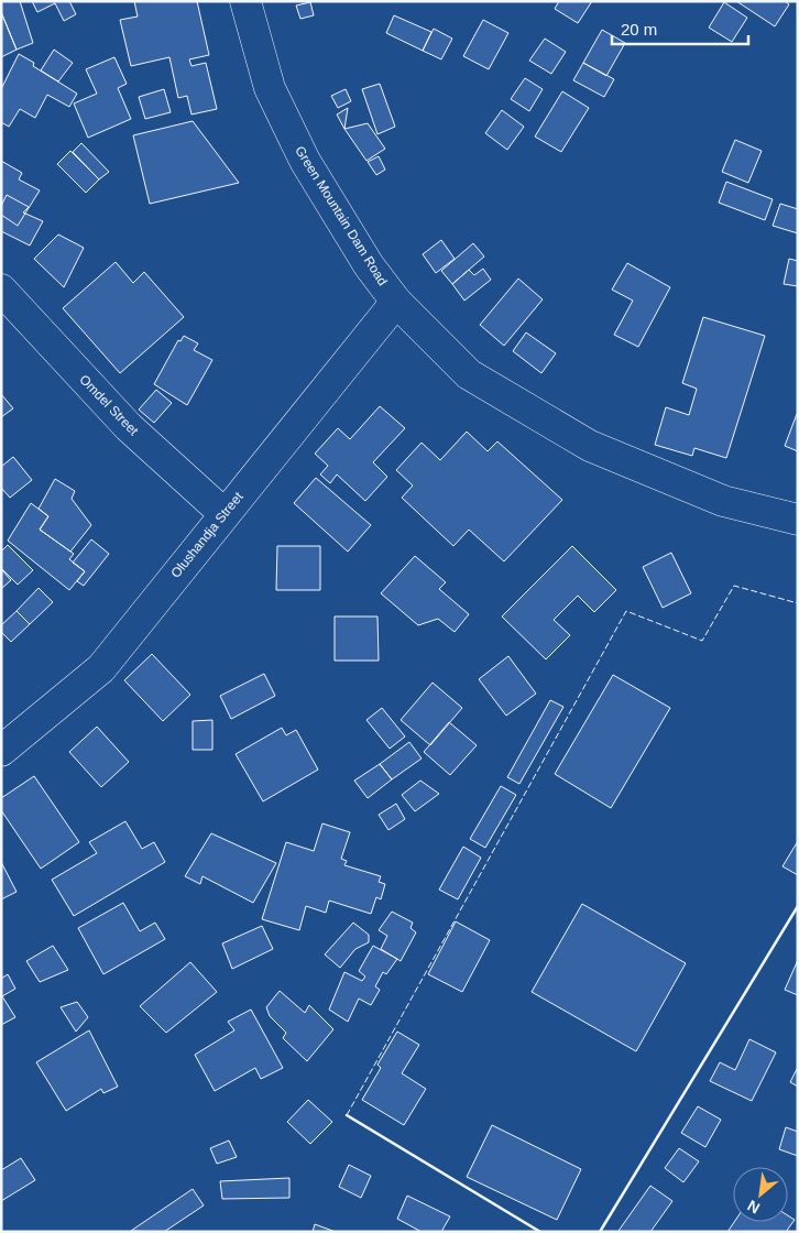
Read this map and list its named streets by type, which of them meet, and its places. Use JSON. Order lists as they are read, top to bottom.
{
  "streets": {
    "street": ["Green Mountain Dam Road", "Omdel Street", "Olushandja Street"]
  },
  "crossings": [
    ["Green Mountain Dam Road", "Olushandja Street"],
    ["Omdel Street", "Olushandja Street"]
  ],
  "scale_bar": "20 m",
  "north": "bottom left"
}
